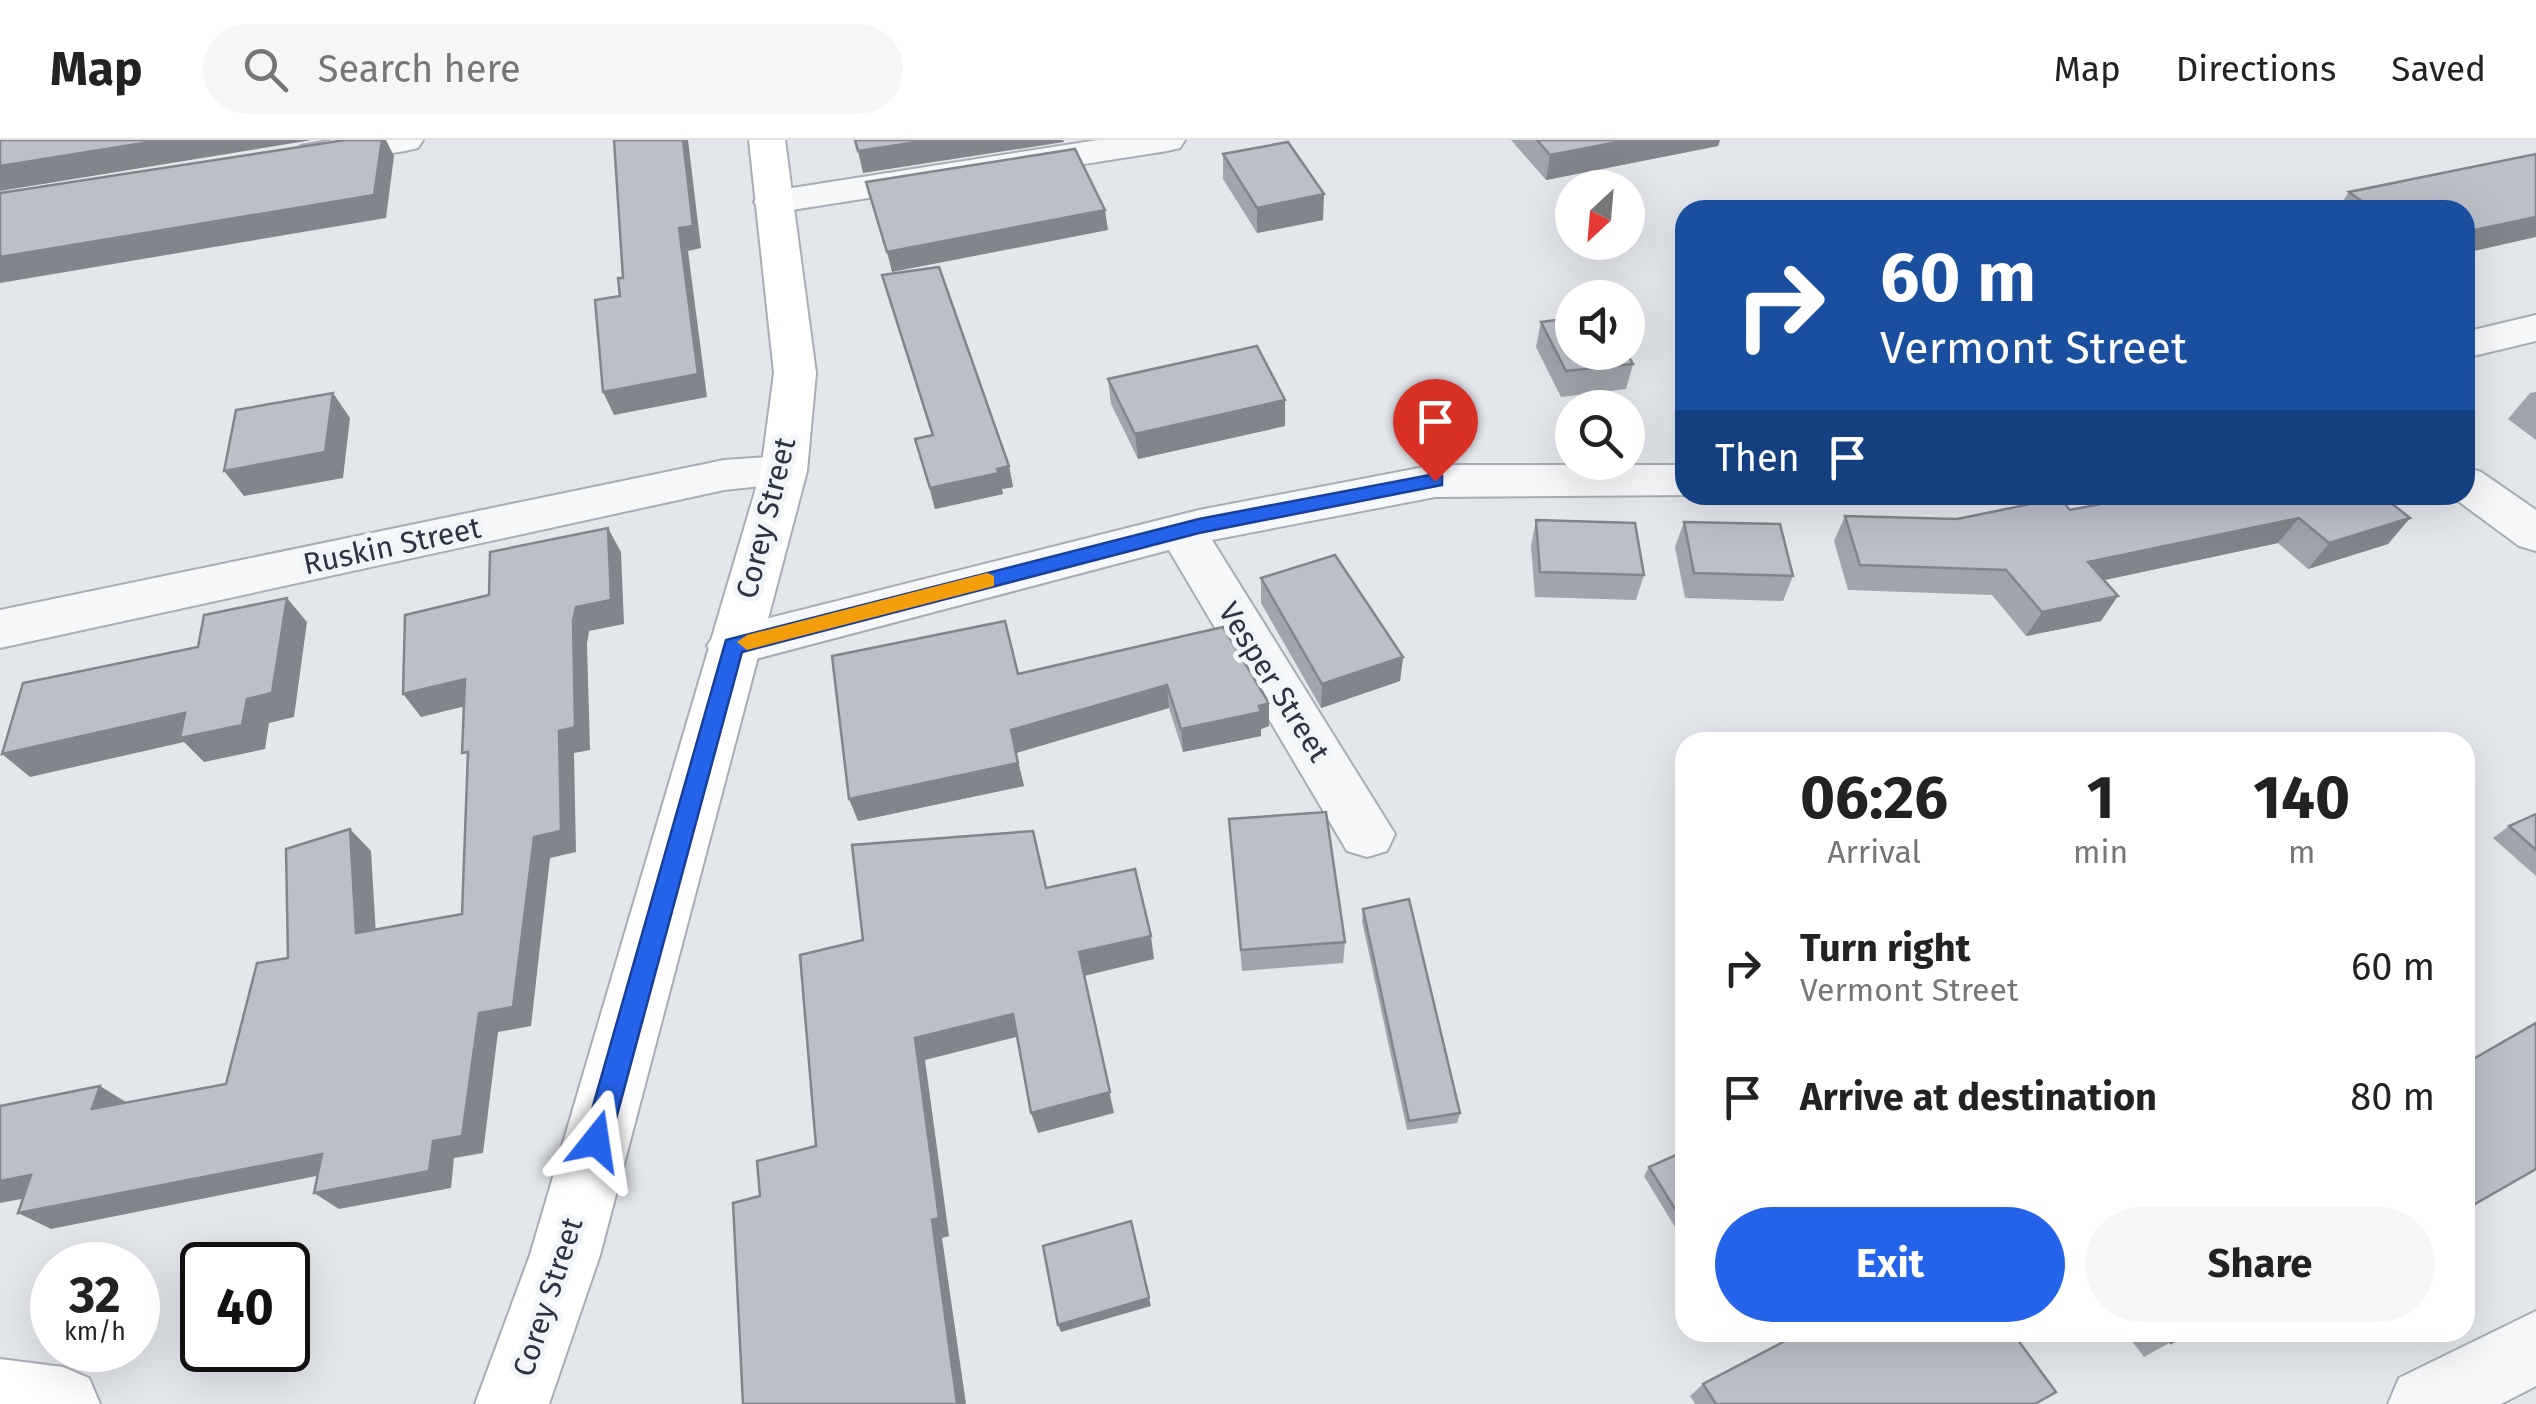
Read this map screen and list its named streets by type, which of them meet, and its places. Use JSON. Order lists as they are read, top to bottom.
{
  "streets": {
    "street": ["Corey Street", "Ruskin Street", "Vesper Street"]
  },
  "crossings": [
    ["Corey Street", "Ruskin Street"]
  ],
  "north": "bottom left",
  "page": {
    "header": "Map",
    "search": "Search here",
    "nav": ["Map", "Directions", "Saved"],
    "turn": ["60 m", "Vermont Street"],
    "then": "Then",
    "eta": [
      "06:26",
      "Arrival",
      "1",
      "min",
      "140",
      "m"
    ],
    "list": [
      {
        "name": "Turn right",
        "note": "Vermont Street",
        "value": "60 m"
      },
      {
        "name": "Arrive at destination",
        "value": "80 m"
      }
    ],
    "buttons": ["Exit", "Share"],
    "speed": "32 km/h",
    "limit": "40"
  }
}
